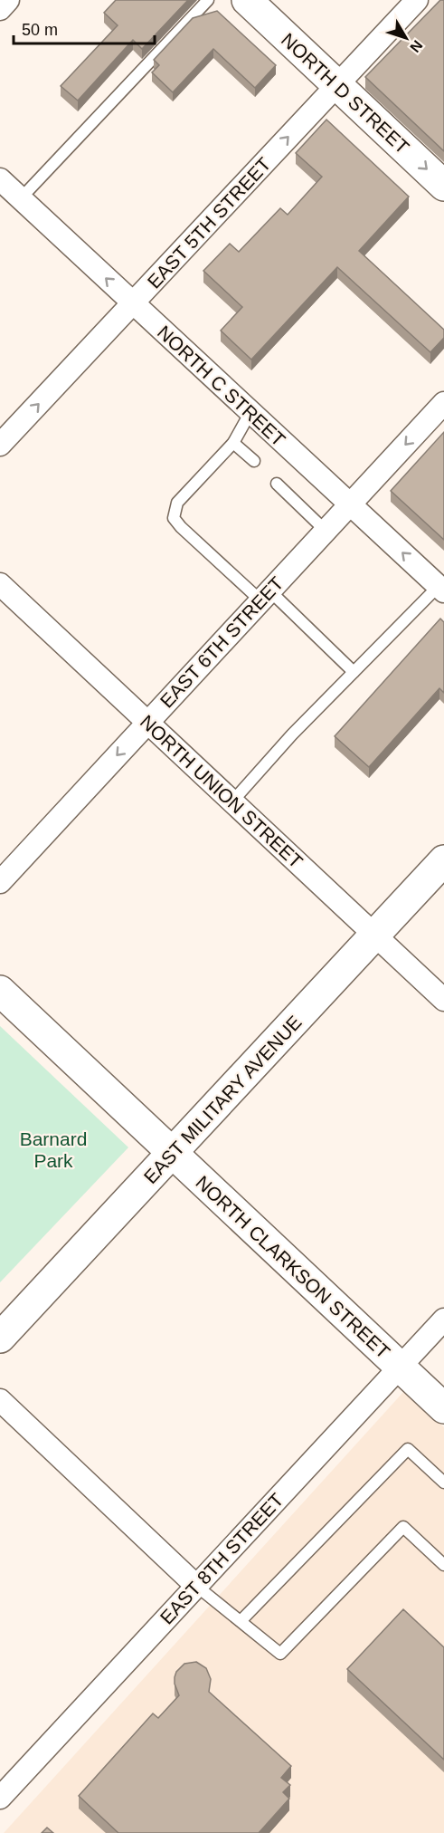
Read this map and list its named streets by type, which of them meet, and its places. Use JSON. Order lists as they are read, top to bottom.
{
  "streets": {
    "main road": ["NORTH D STREET", "EAST MILITARY AVENUE", "NORTH CLARKSON STREET"],
    "street": [
      "EAST 5TH STREET",
      "NORTH C STREET",
      "EAST 6TH STREET",
      "NORTH UNION STREET",
      "EAST 8TH STREET"
    ]
  },
  "crossings": [
    ["NORTH D STREET", "EAST 5TH STREET"],
    ["EAST 5TH STREET", "NORTH C STREET"],
    ["NORTH C STREET", "EAST 6TH STREET"],
    ["EAST 6TH STREET", "NORTH UNION STREET"],
    ["NORTH UNION STREET", "EAST MILITARY AVENUE"],
    ["EAST MILITARY AVENUE", "NORTH CLARKSON STREET"],
    ["NORTH CLARKSON STREET", "EAST 8TH STREET"]
  ],
  "one_way": [
    "NORTH D STREET",
    "EAST 5TH STREET",
    "NORTH C STREET",
    "EAST 6TH STREET"
  ],
  "parks": ["Barnard Park"],
  "scale_bar": "50 m",
  "north": "bottom right"
}
